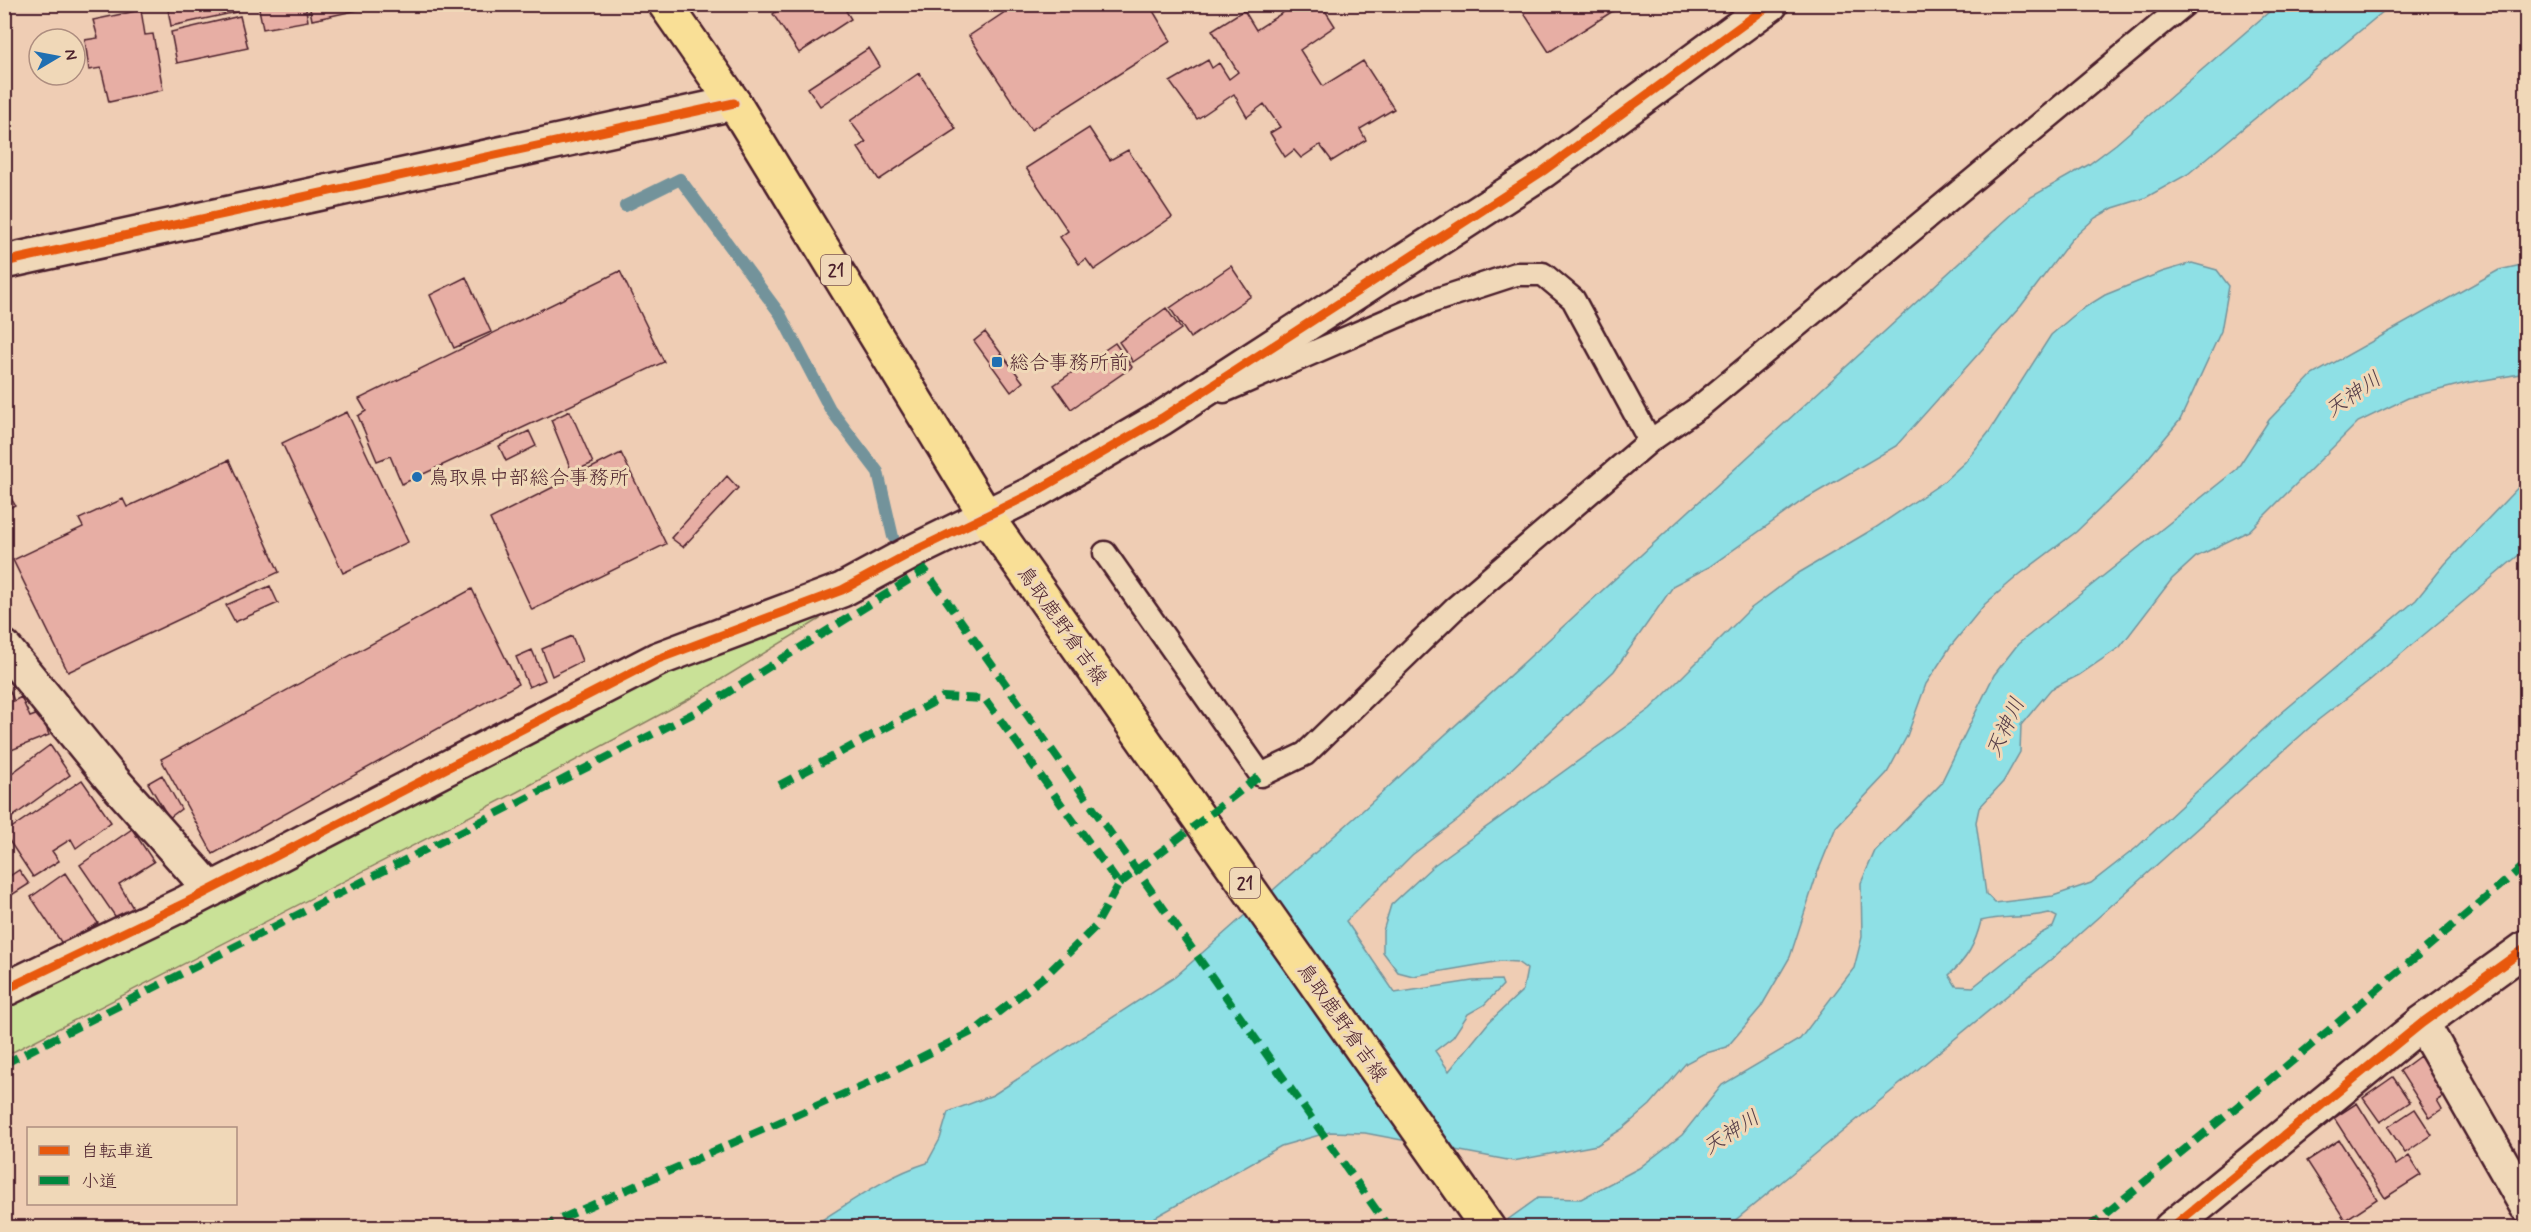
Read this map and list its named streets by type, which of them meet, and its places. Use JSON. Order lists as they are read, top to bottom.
{
  "streets": {
    "main road": ["21", "鳥取鹿野倉吉線"]
  },
  "water": ["天神川"],
  "places": {
    "transit": ["総合事務所前"],
    "other": ["鳥取県中部総合事務所"]
  },
  "legend": ["自転車道", "小道"],
  "north": "right"
}
